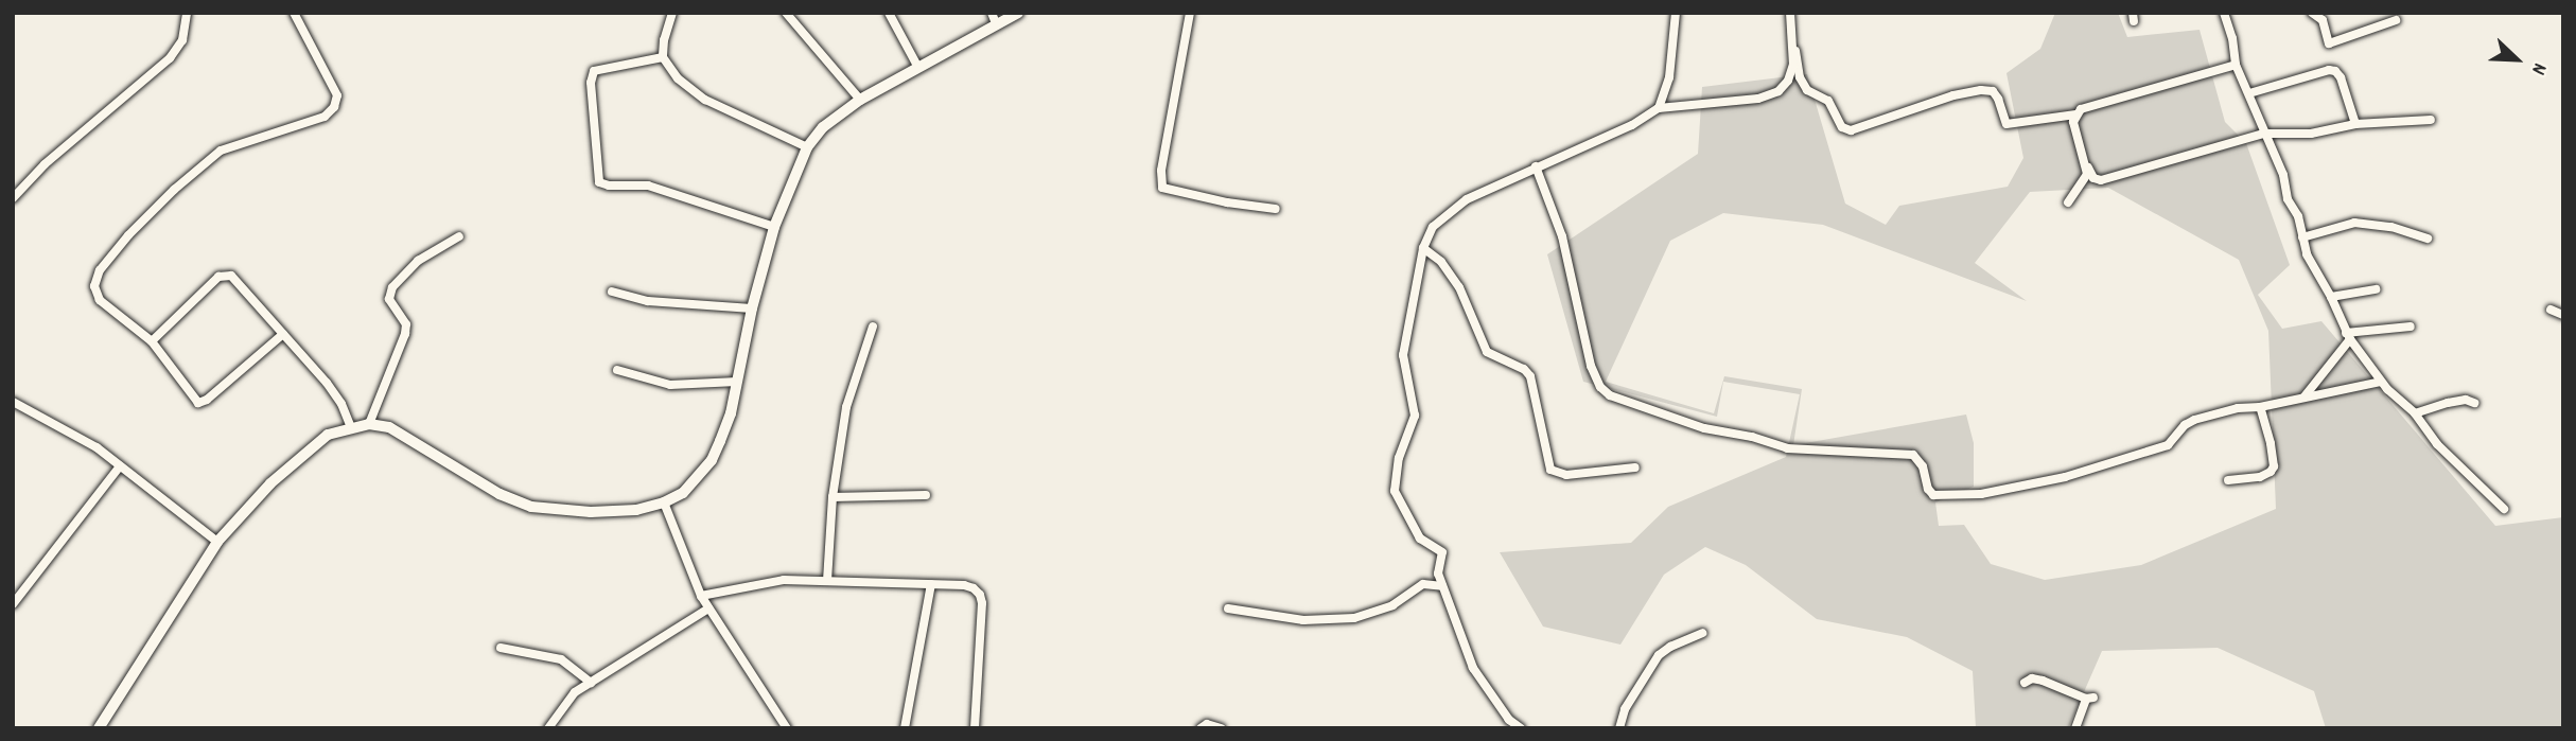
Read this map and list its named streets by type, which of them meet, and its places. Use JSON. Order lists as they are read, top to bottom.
{
  "north": "bottom right"
}
